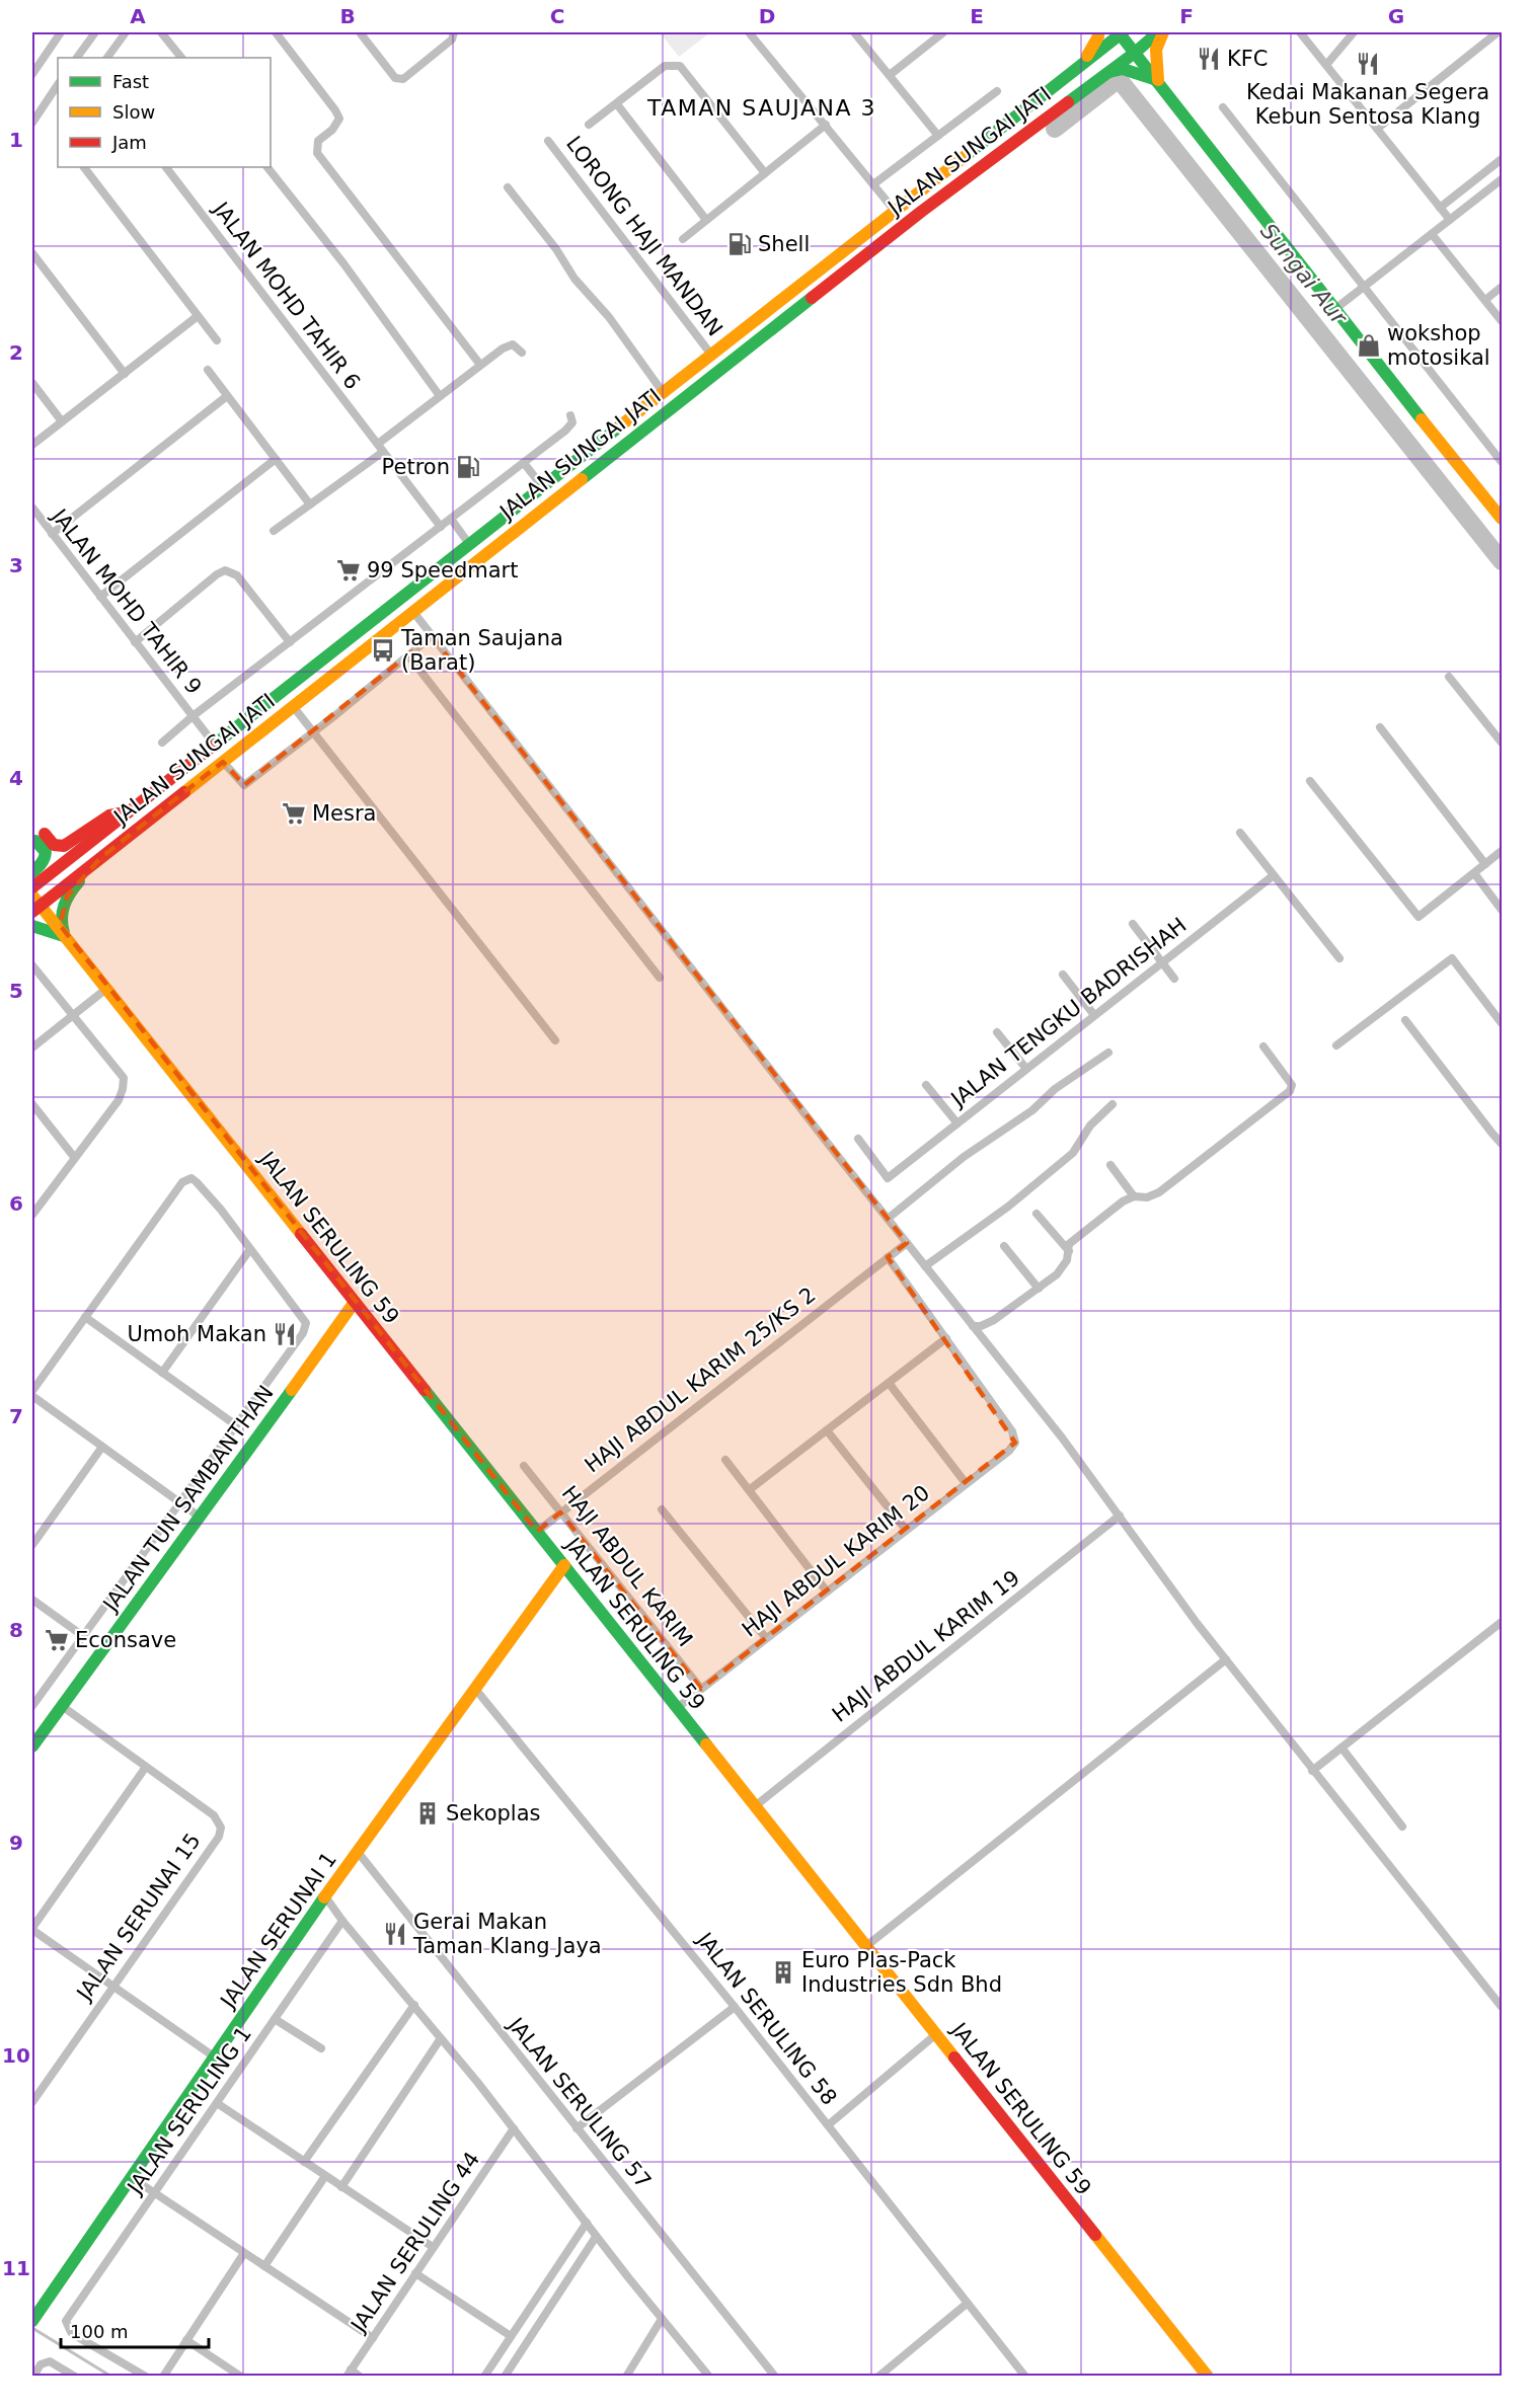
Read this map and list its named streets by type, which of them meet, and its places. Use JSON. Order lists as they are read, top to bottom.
{
  "streets": {
    "main road": [
      "JALAN SUNGAI JATI",
      "JALAN SERULING 59",
      "JALAN TUN SAMBANTHAN",
      "JALAN SERUNAI 1"
    ],
    "street": [
      "LORONG HAJI MANDAN",
      "JALAN MOHD TAHIR 6",
      "JALAN MOHD TAHIR 9",
      "JALAN TENGKU BADRISHAH",
      "HAJI ABDUL KARIM 25/KS 2",
      "HAJI ABDUL KARIM 20",
      "HAJI ABDUL KARIM",
      "HAJI ABDUL KARIM 19",
      "JALAN SERUNAI 15",
      "JALAN SERULING 58",
      "JALAN SERULING 57",
      "JALAN SERULING 1",
      "JALAN SERULING 44"
    ]
  },
  "crossings": [
    ["JALAN SUNGAI JATI", "LORONG HAJI MANDAN"],
    ["JALAN SUNGAI JATI", "JALAN MOHD TAHIR 9"],
    ["JALAN SUNGAI JATI", "JALAN SERULING 59"],
    ["JALAN SERULING 59", "HAJI ABDUL KARIM 25/KS 2"],
    ["JALAN SERULING 59", "JALAN TUN SAMBANTHAN"],
    ["JALAN SERULING 59", "HAJI ABDUL KARIM 20"],
    ["JALAN SERULING 59", "HAJI ABDUL KARIM 19"],
    ["JALAN SERULING 59", "JALAN SERUNAI 1"],
    ["HAJI ABDUL KARIM 25/KS 2", "HAJI ABDUL KARIM"],
    ["JALAN TUN SAMBANTHAN", "JALAN SERUNAI 15"],
    ["HAJI ABDUL KARIM 20", "HAJI ABDUL KARIM"],
    ["JALAN SERUNAI 1", "JALAN SERULING 58"],
    ["JALAN SERUNAI 1", "JALAN SERULING 57"]
  ],
  "districts": ["TAMAN SAUJANA 3"],
  "water": ["Sungai Aur"],
  "places": {
    "restaurant": [
      "KFC",
      "Kedai Makanan Segera Kebun Sentosa Klang",
      "Umoh Makan",
      "Gerai Makan Taman Klang Jaya"
    ],
    "fuel station": ["Shell", "Petron"],
    "shop": ["wokshop motosikal"],
    "supermarket": ["99 Speedmart", "Mesra", "Econsave"],
    "bus stop": ["Taman Saujana (Barat)"],
    "building": ["Sekoplas", "Euro Plas-Pack Industries Sdn Bhd"]
  },
  "legend": ["Fast", "Slow", "Jam"],
  "scale_bar": "100 m",
  "grid": {
    "columns": [
      "A",
      "B",
      "C",
      "D",
      "E",
      "F",
      "G"
    ],
    "rows": [
      "1",
      "2",
      "3",
      "4",
      "5",
      "6",
      "7",
      "8",
      "9",
      "10",
      "11"
    ]
  }
}
